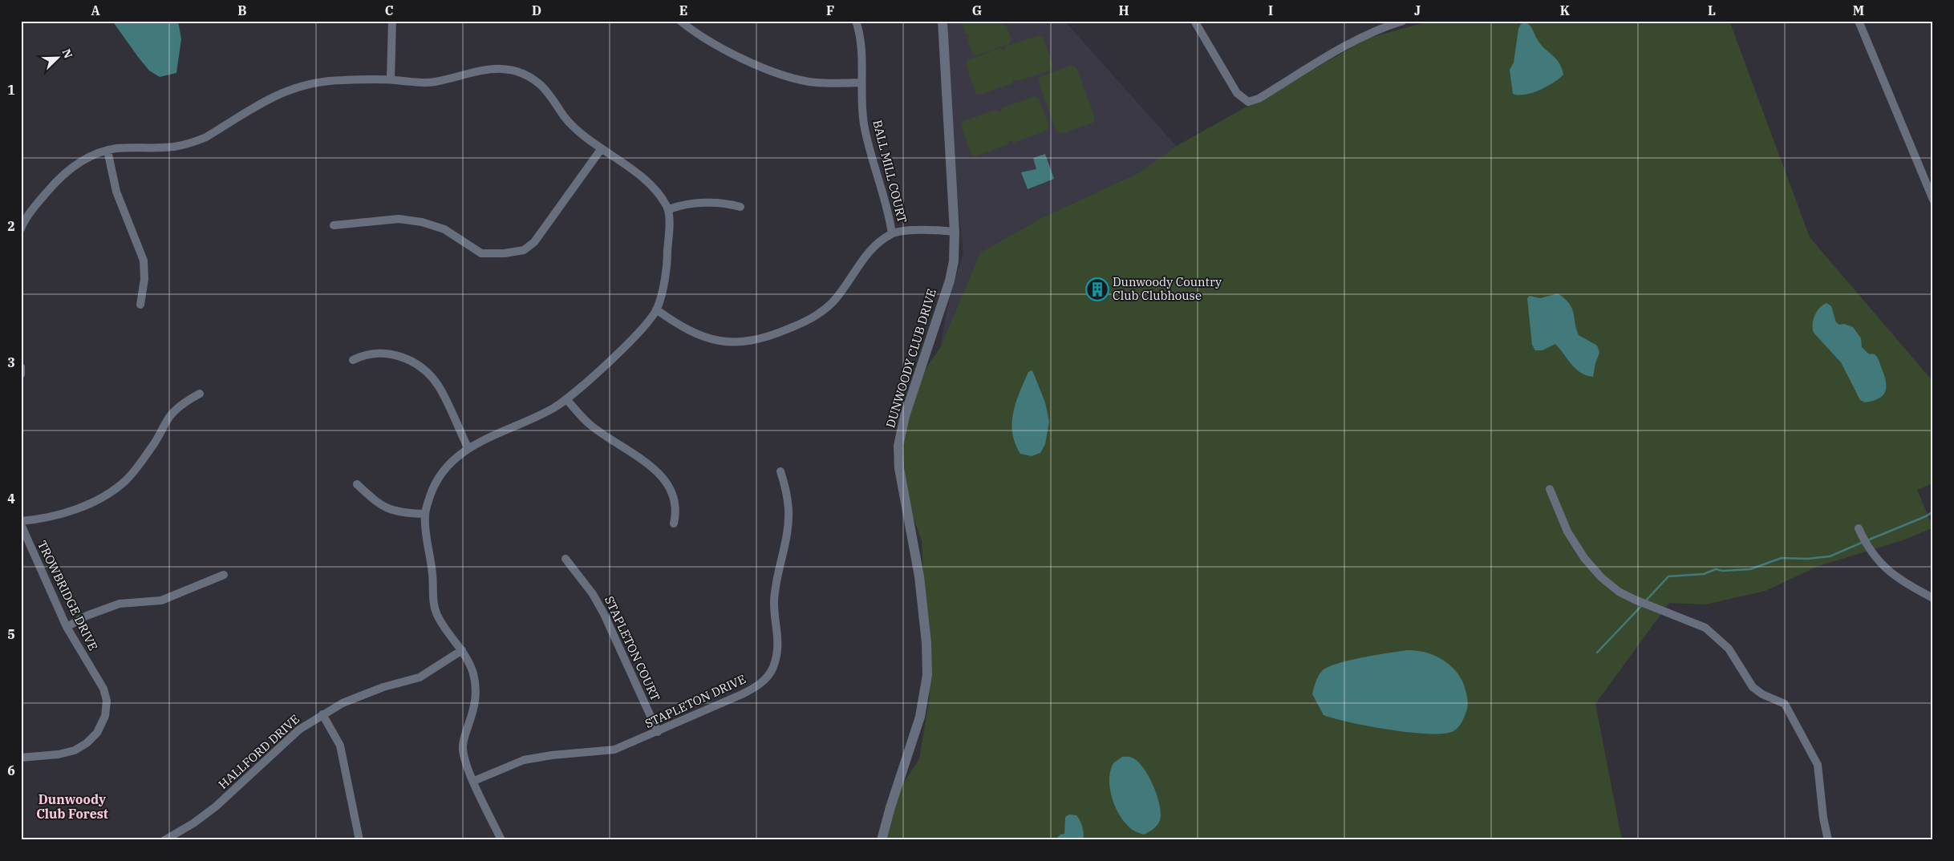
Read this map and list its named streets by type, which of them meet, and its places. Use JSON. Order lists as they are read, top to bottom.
{
  "streets": {
    "street": [
      "BALL MILL COURT",
      "DUNWOODY CLUB DRIVE",
      "TROWBRIDGE DRIVE",
      "STAPLETON COURT",
      "STAPLETON DRIVE",
      "HALLFORD DRIVE"
    ]
  },
  "crossings": [
    ["STAPLETON COURT", "STAPLETON DRIVE"]
  ],
  "districts": ["Dunwoody Club Forest"],
  "places": {
    "building": ["Dunwoody Country Club Clubhouse"]
  },
  "north": "top right",
  "grid": {
    "columns": [
      "A",
      "B",
      "C",
      "D",
      "E",
      "F",
      "G",
      "H",
      "I",
      "J",
      "K",
      "L",
      "M"
    ],
    "rows": [
      "1",
      "2",
      "3",
      "4",
      "5",
      "6"
    ]
  }
}
